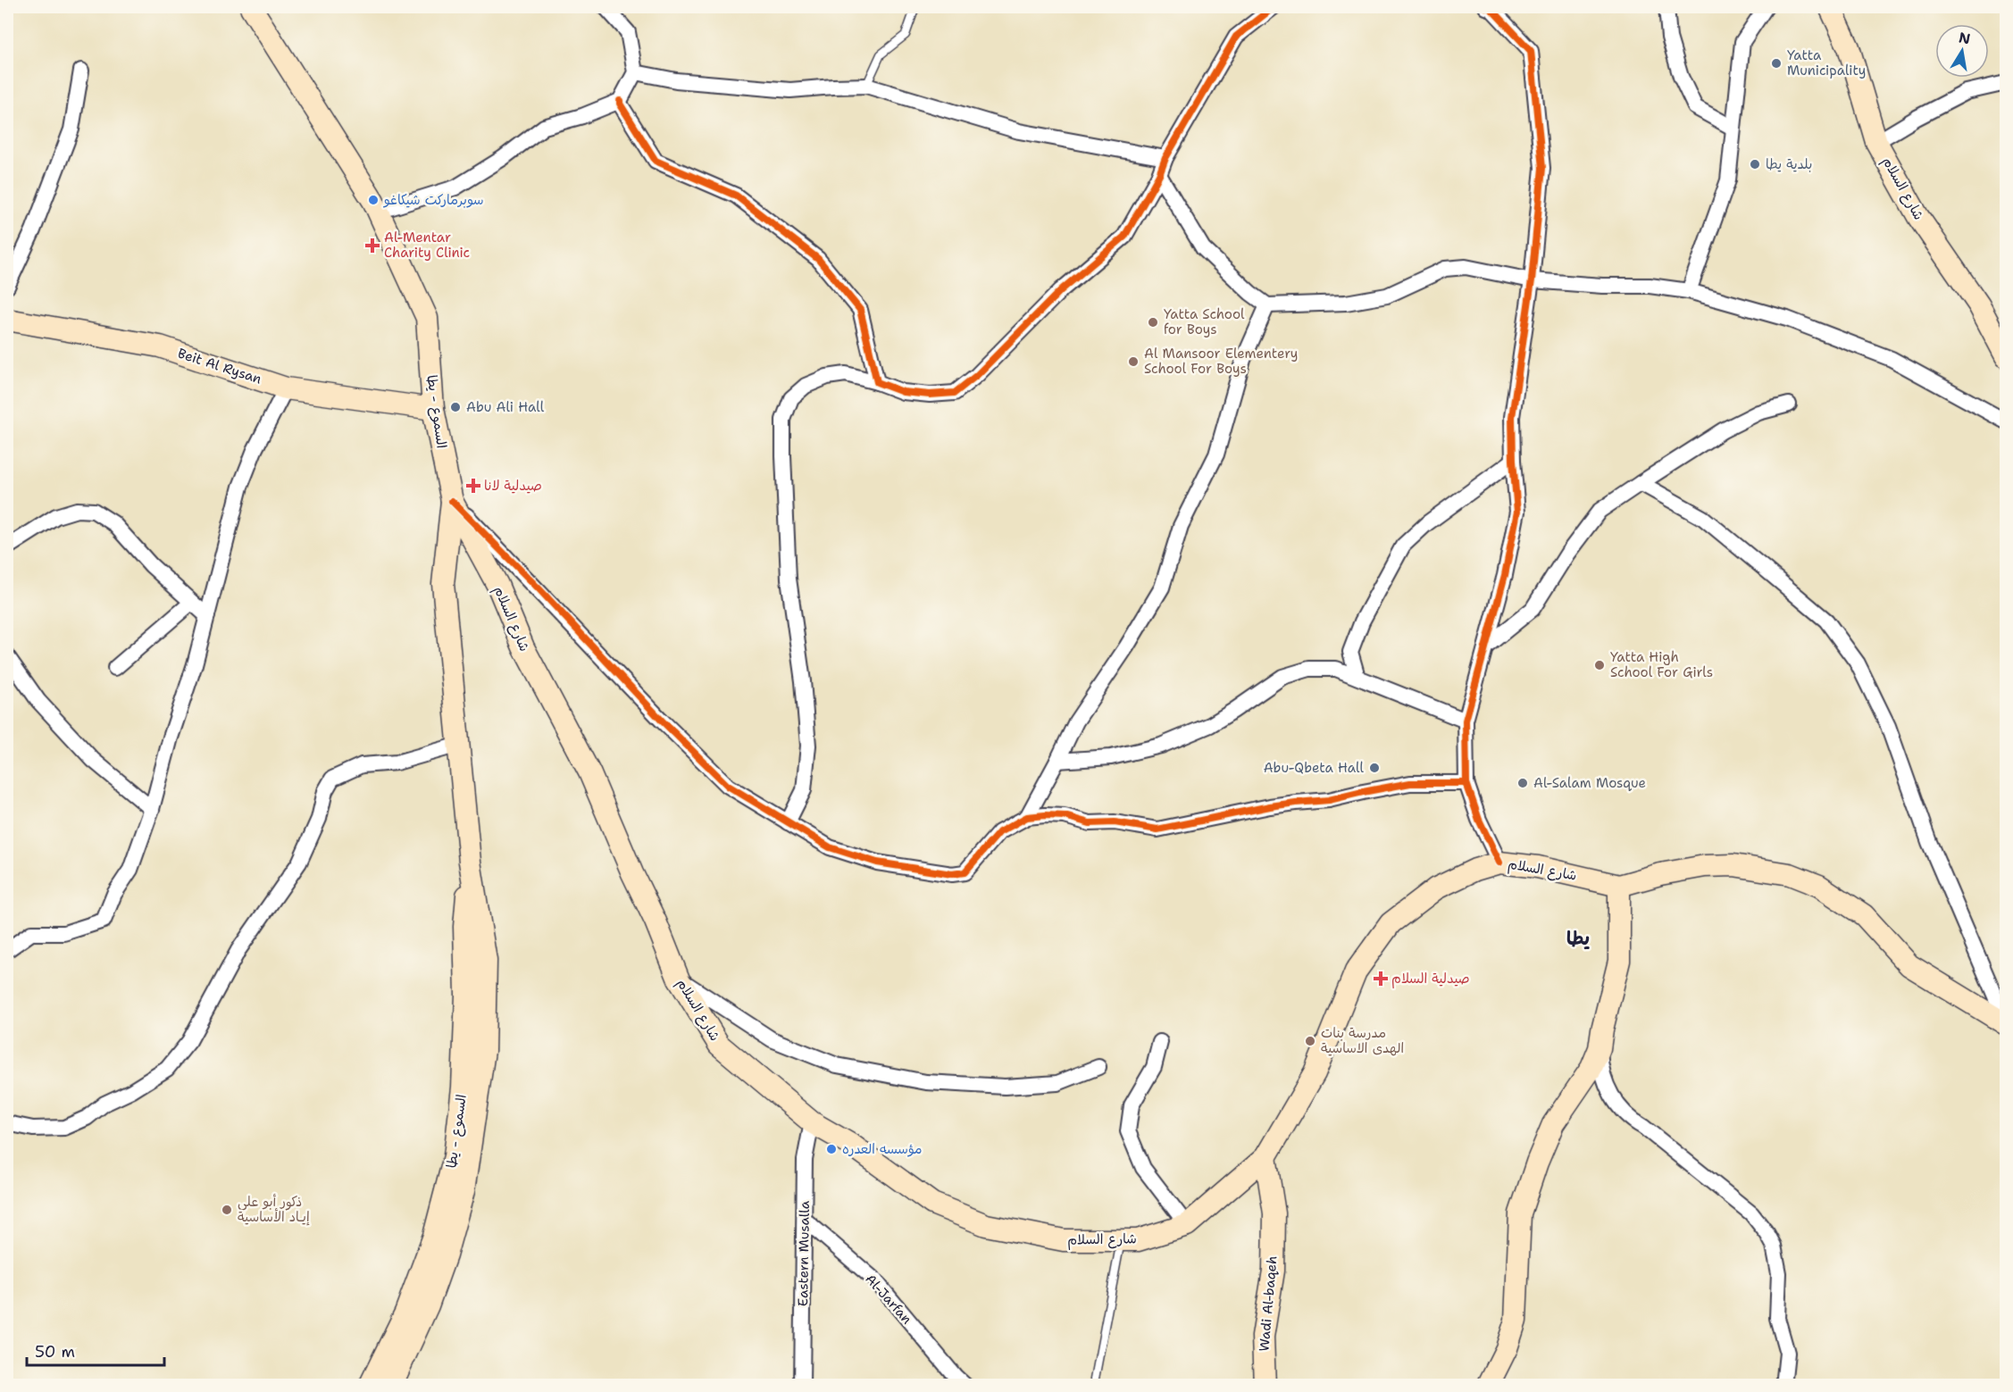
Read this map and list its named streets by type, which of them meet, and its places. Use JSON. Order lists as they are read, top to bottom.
{
  "streets": {
    "main road": [
      "شارع السلام",
      "Beit Al Rysan",
      "السموع - يطا",
      "Wadi Al-baqeh"
    ],
    "street": ["Eastern Musalla", "Al-Jarfan"]
  },
  "crossings": [
    ["شارع السلام", "السموع - يطا"],
    ["شارع السلام", "Eastern Musalla"],
    ["شارع السلام", "Wadi Al-baqeh"],
    ["Beit Al Rysan", "السموع - يطا"],
    ["Eastern Musalla", "Al-Jarfan"]
  ],
  "districts": ["يطا"],
  "places": {
    "other": [
      "Yatta Municipality",
      "بلدية يطا",
      "سوبرماركت شيكاغو",
      "Yatta School for Boys",
      "Al Mansoor Elementery School For Boys",
      "Abu Ali Hall",
      "Yatta High School For Girls",
      "Abu-Qbeta Hall",
      "Al-Salam Mosque",
      "مدرسة بنات الهدى الاساسية",
      "مؤسسه العدره",
      "ذكور أبو علي إيـاد الأساسية"
    ],
    "health": ["Al-Mentar Charity Clinic", "صيدلية لانا", "صيدلية السلام"]
  },
  "scale_bar": "50 m",
  "north": "top"
}
